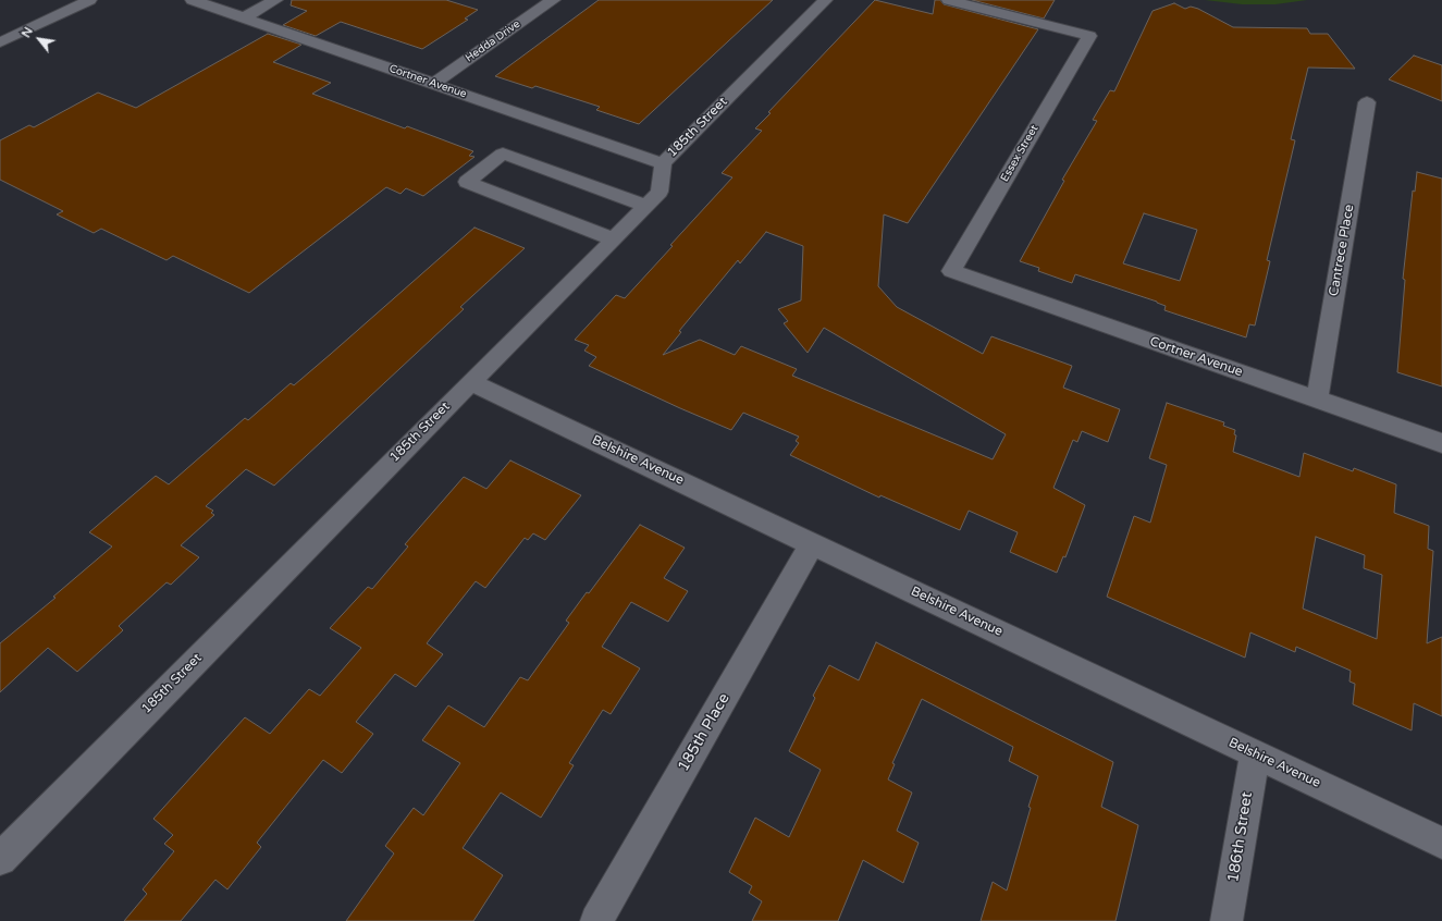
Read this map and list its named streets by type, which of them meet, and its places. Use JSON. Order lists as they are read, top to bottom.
{
  "streets": {
    "street": [
      "Hedda Drive",
      "Cortner Avenue",
      "185th Street",
      "Essex Street",
      "Cantrece Place",
      "Belshire Avenue",
      "185th Place",
      "186th Street"
    ]
  },
  "crossings": [
    ["Hedda Drive", "Cortner Avenue"],
    ["Cortner Avenue", "185th Street"],
    ["Cortner Avenue", "Essex Street"],
    ["Cortner Avenue", "Cantrece Place"],
    ["185th Street", "Belshire Avenue"],
    ["Belshire Avenue", "185th Place"],
    ["Belshire Avenue", "186th Street"]
  ],
  "north": "top left"
}
